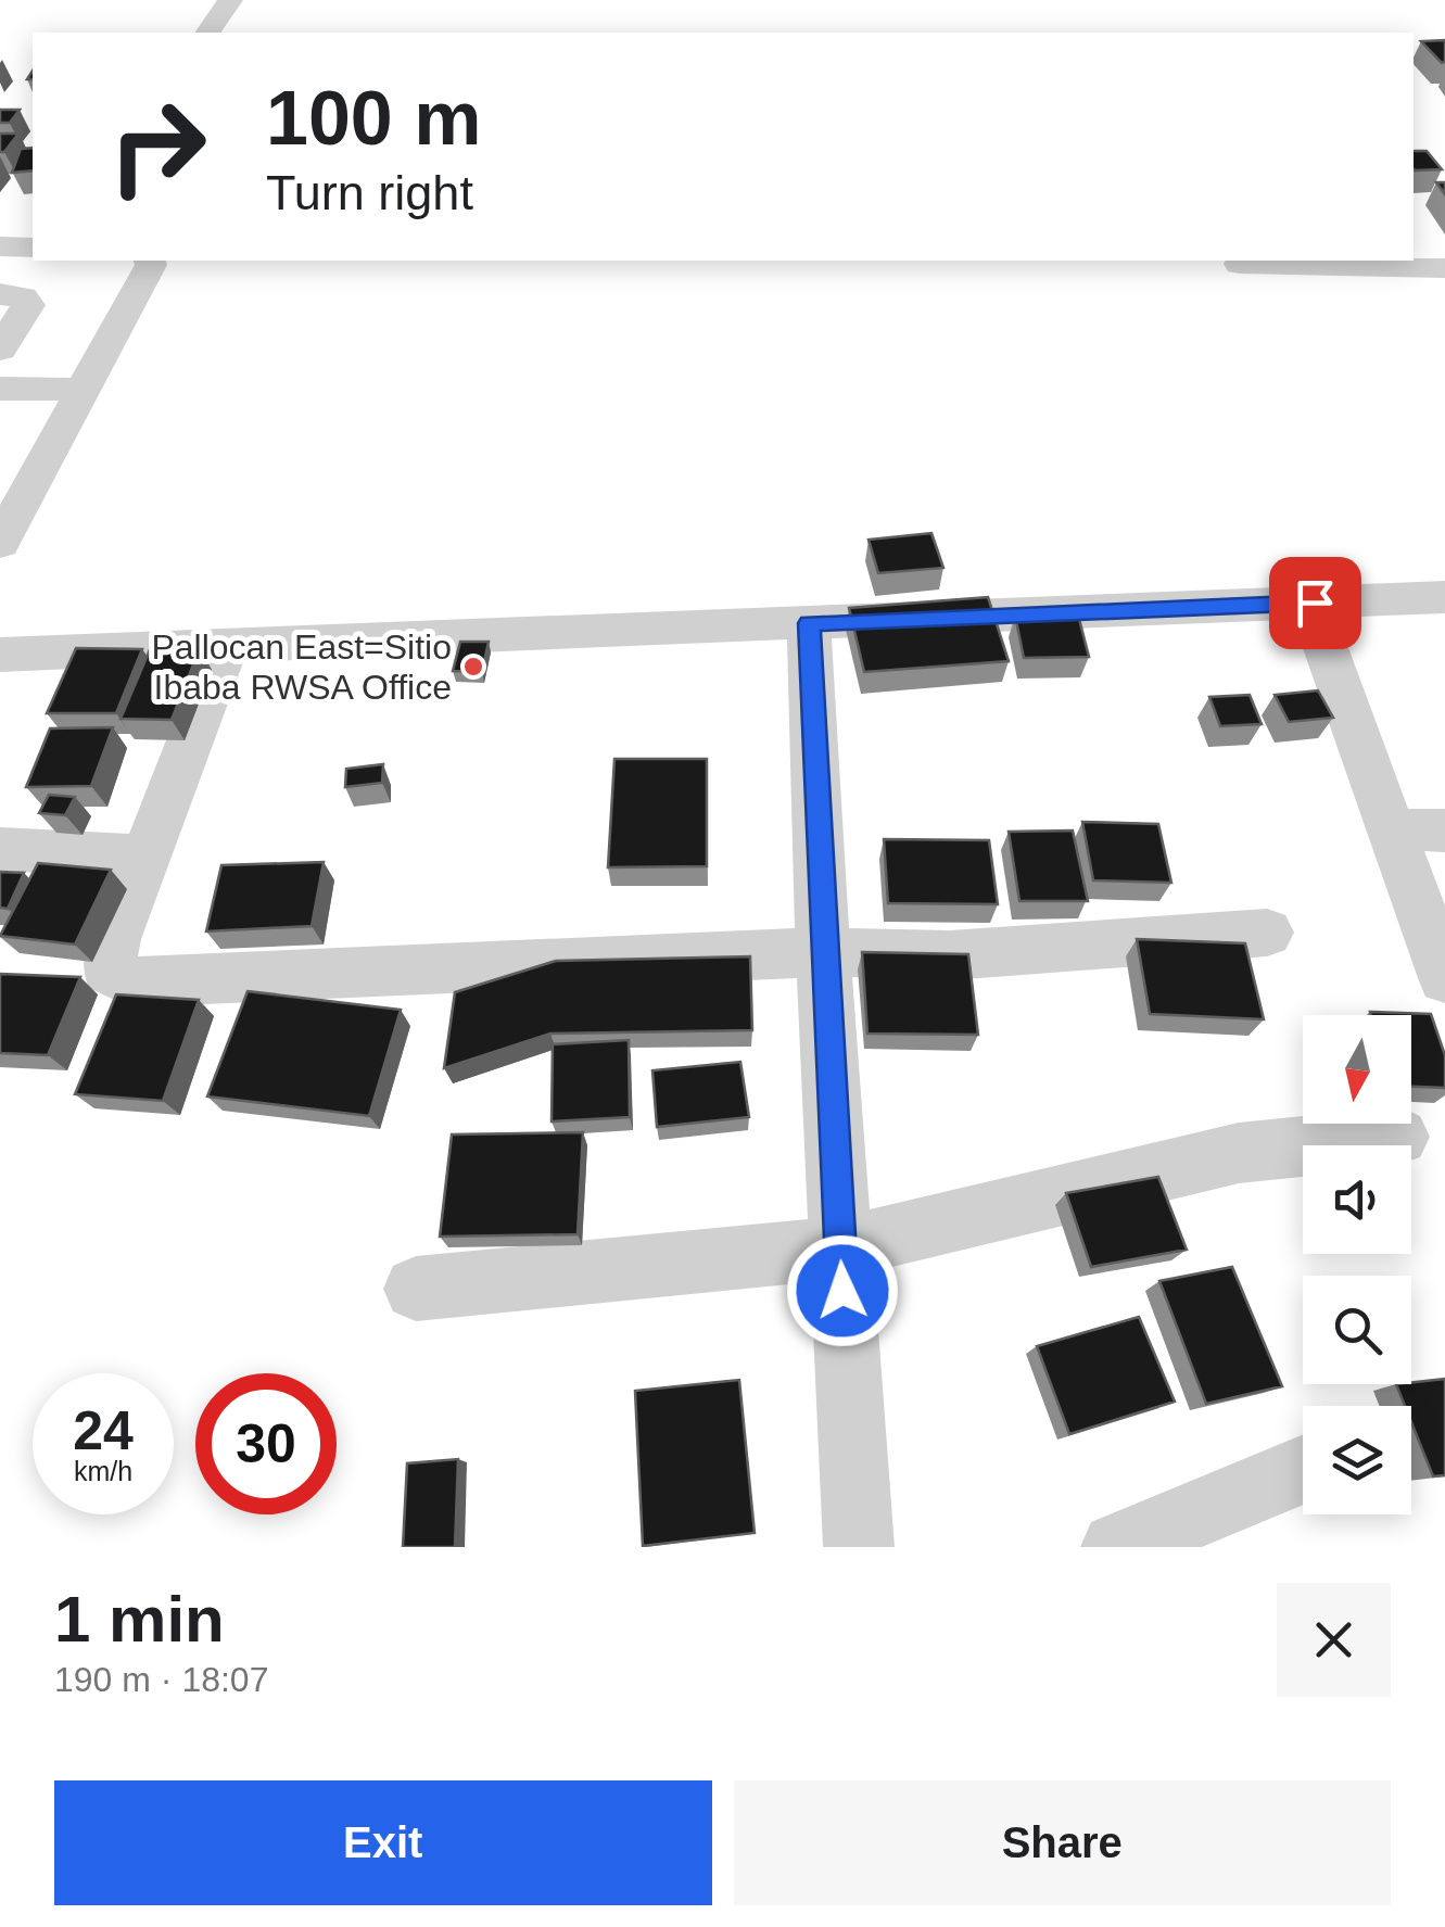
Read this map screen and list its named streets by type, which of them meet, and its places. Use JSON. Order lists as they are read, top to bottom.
{
  "places": ["Pallocan East=Sitio Ibaba RWSA Office"],
  "north": "bottom",
  "page": {
    "turn": ["100 m", "Turn right"],
    "speed": "24 km/h",
    "limit": "30",
    "heading": ["1 min", "190 m · 18:07"],
    "buttons": ["Exit", "Share"]
  }
}
